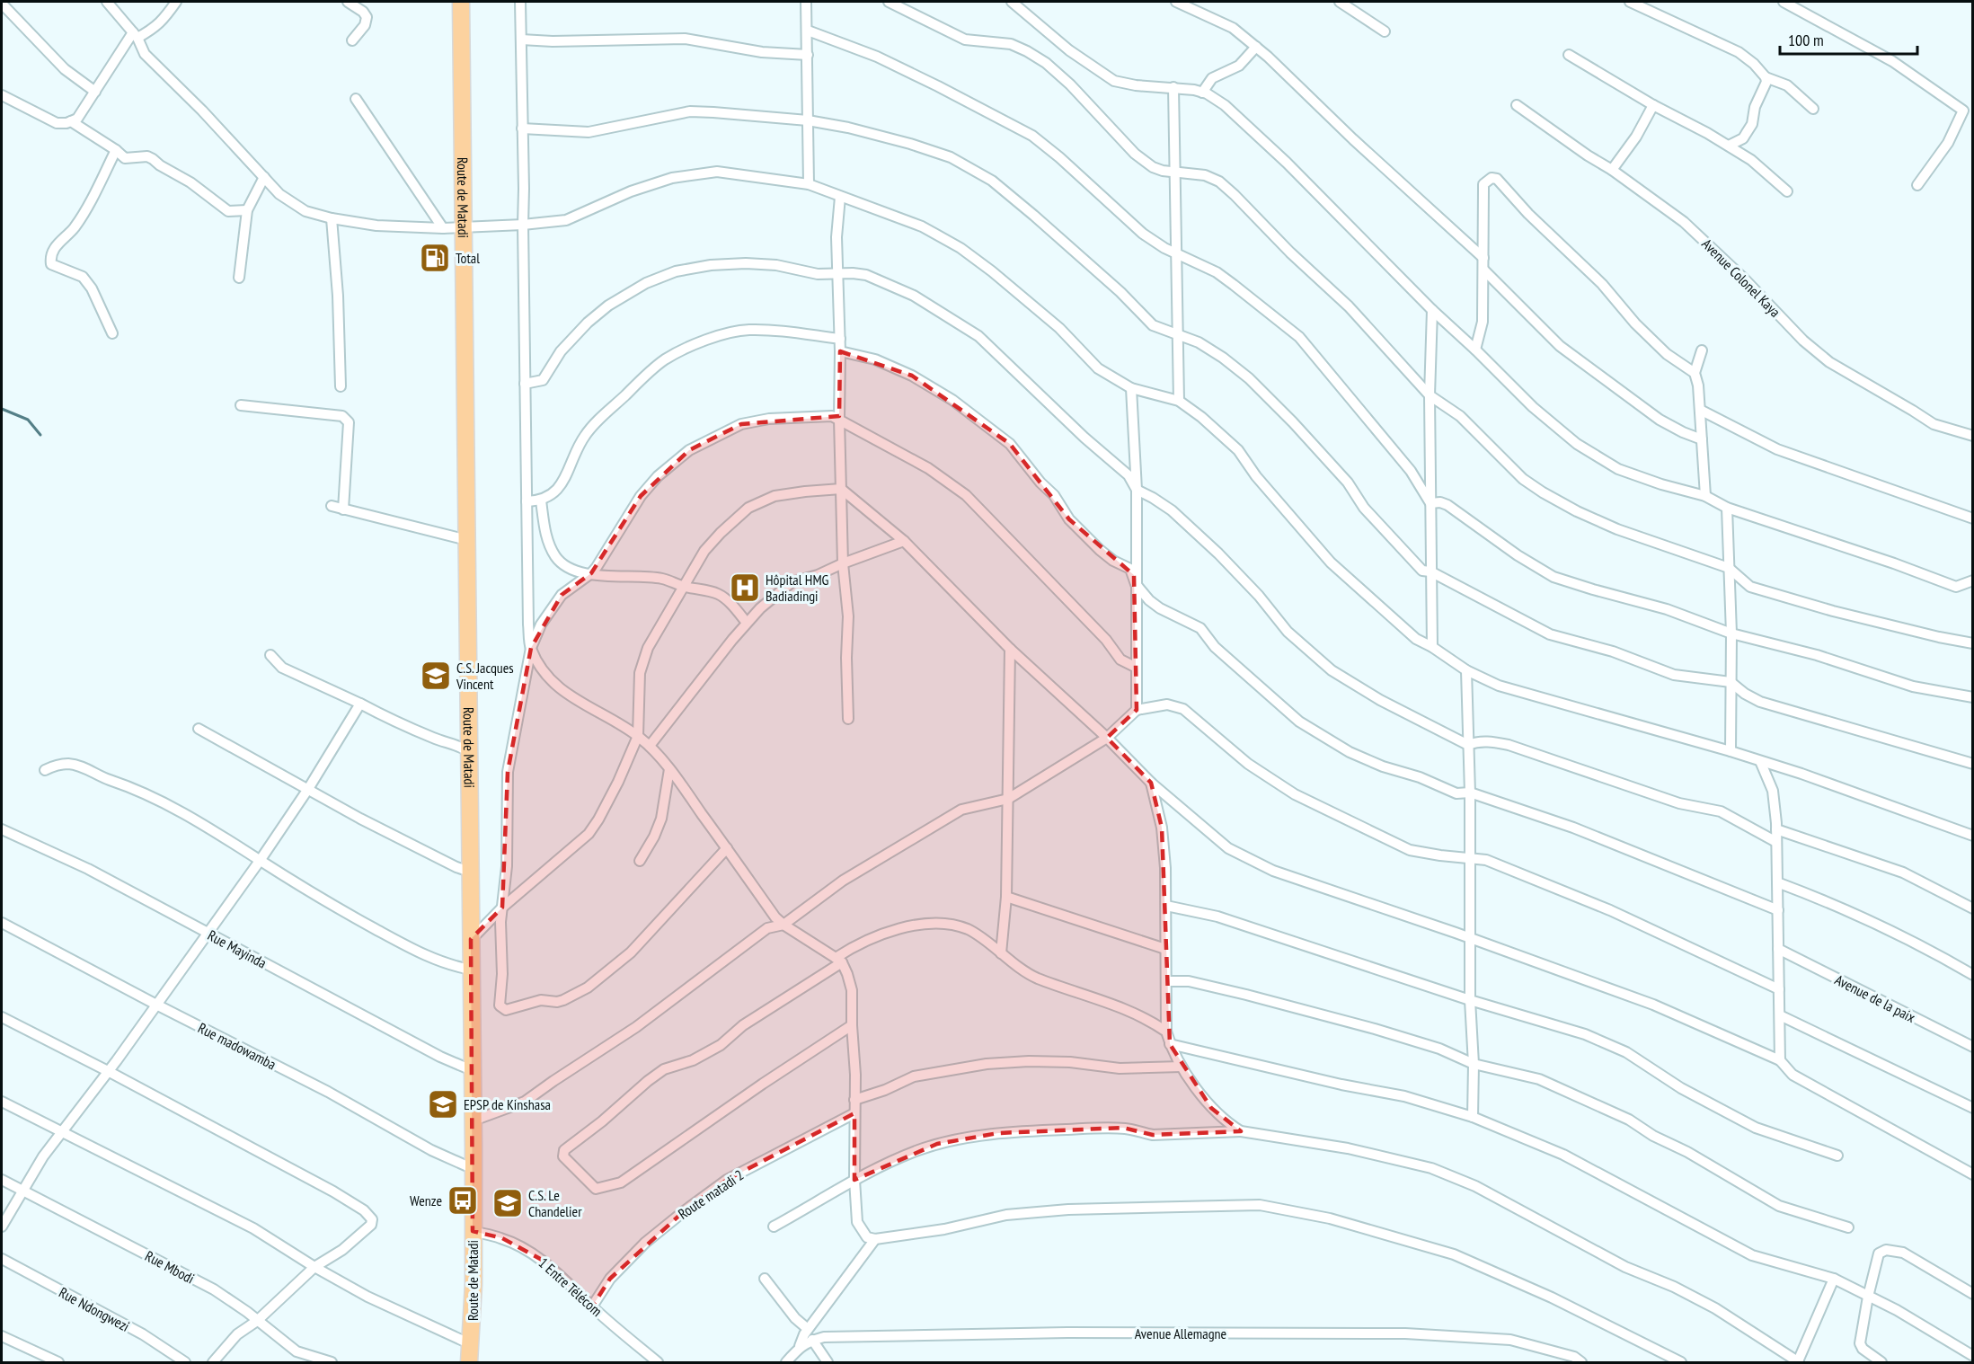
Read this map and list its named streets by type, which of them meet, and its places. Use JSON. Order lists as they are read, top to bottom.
{
  "streets": {
    "highway": ["Route de Matadi"],
    "street": [
      "Avenue Colonel Kaya",
      "Rue Mayinda",
      "Avenue de la paix",
      "Rue madowamba",
      "Route matadi 2",
      "Rue Mbodi",
      "1 Entre Télécom",
      "Rue Ndongwezi",
      "Avenue Allemagne"
    ]
  },
  "crossings": [
    ["Route de Matadi", "Rue Mayinda"],
    ["Route de Matadi", "Rue madowamba"],
    ["Route de Matadi", "1 Entre Télécom"],
    ["Route matadi 2", "1 Entre Télécom"]
  ],
  "places": {
    "fuel station": ["Total"],
    "hospital": ["Hôpital HMG Badiadingi"],
    "school or university": ["C.S. Jacques Vincent", "EPSP de Kinshasa", "C.S. Le Chandelier"],
    "bus stop": ["Wenze"]
  },
  "scale_bar": "100 m"
}
